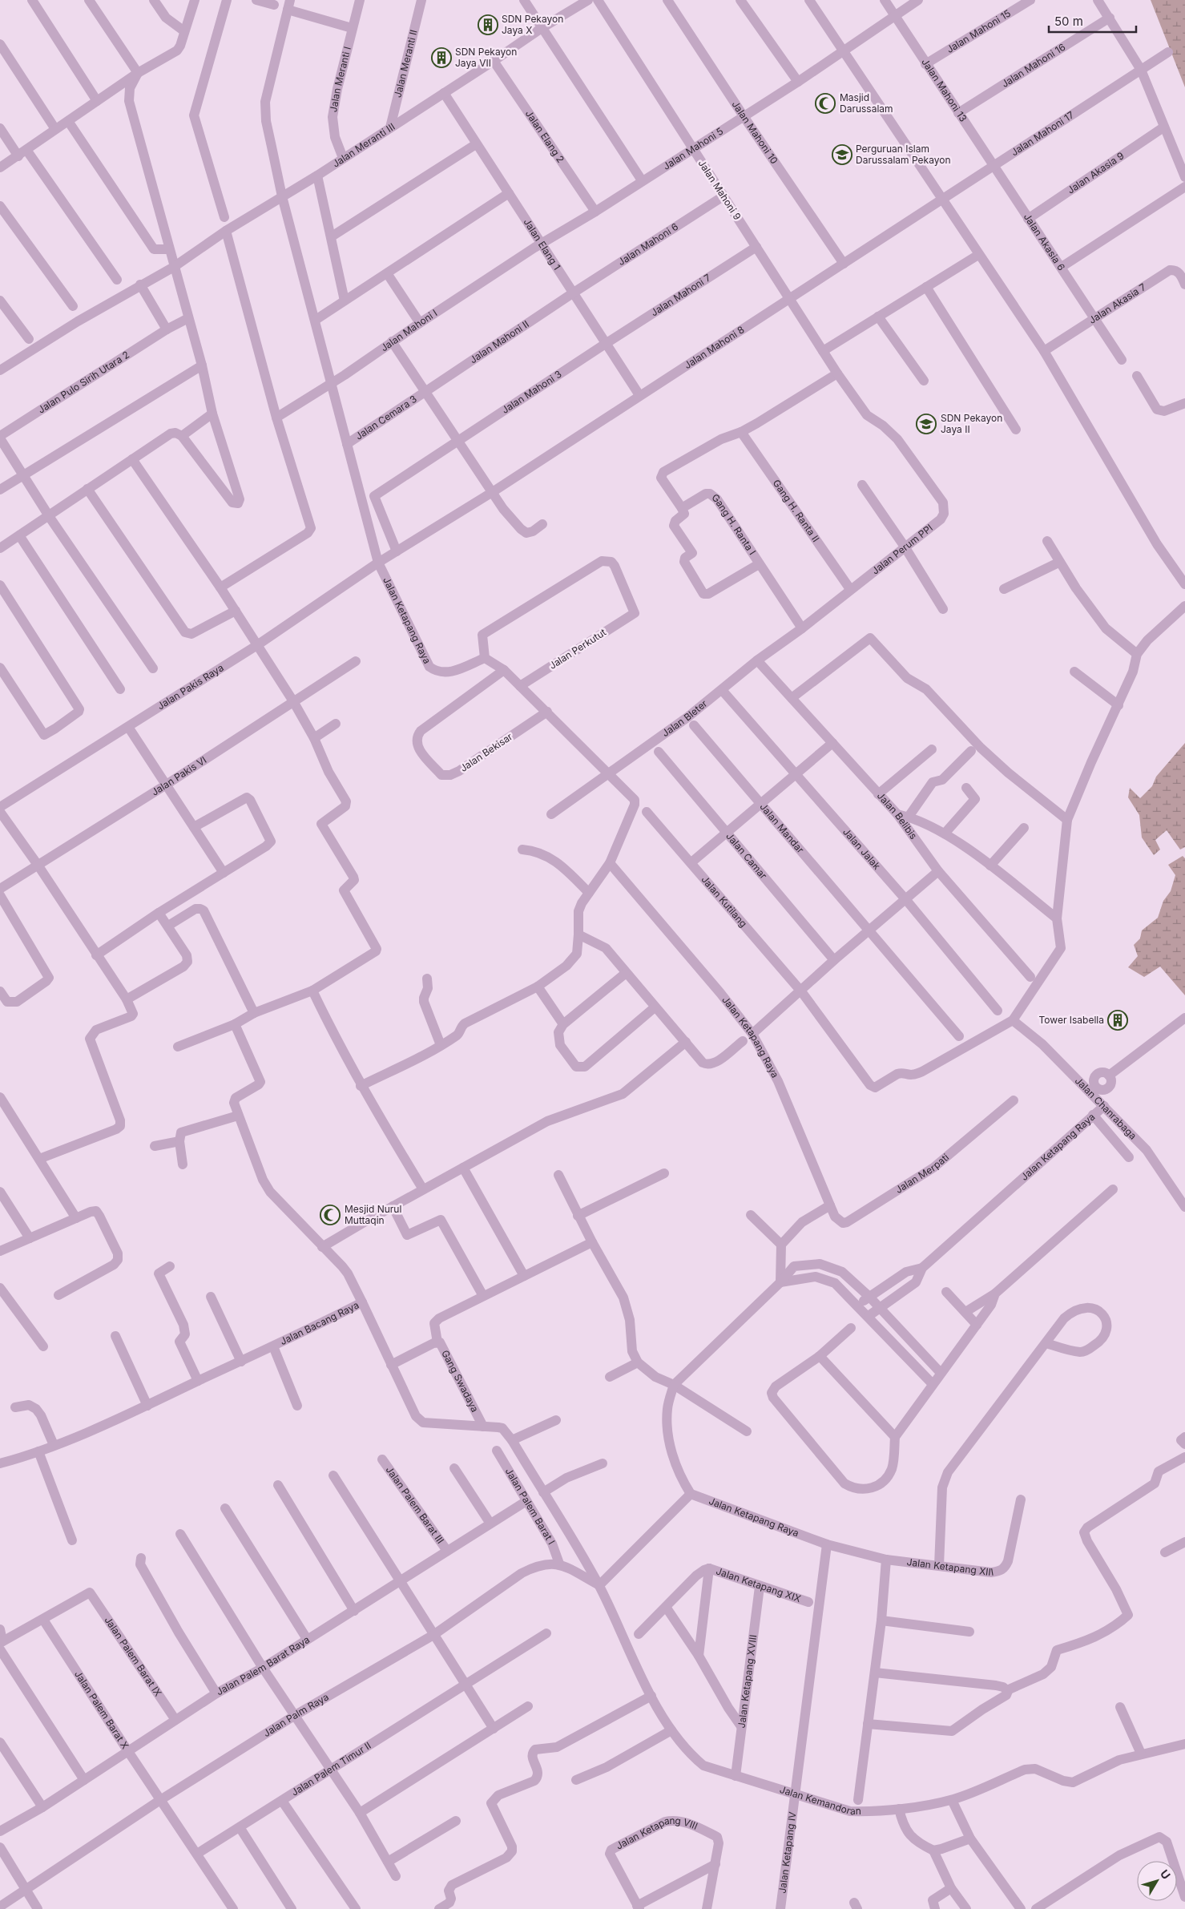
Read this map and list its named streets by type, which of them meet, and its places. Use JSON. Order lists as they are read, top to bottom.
{
  "streets": {
    "street": [
      "Jalan Mahoni 15",
      "Jalan Meranti II",
      "Jalan Mahoni 16",
      "Jalan Meranti I",
      "Jalan Mahoni 13",
      "Jalan Mahoni 10",
      "Jalan Mahoni 17",
      "Jalan Elang 2",
      "Jalan Meranti III",
      "Jalan Mahoni 5",
      "Jalan Akasia 9",
      "Jalan Mahoni 9",
      "Jalan Akasia 6",
      "Jalan Elang 1",
      "Jalan Mahoni 6",
      "Jalan Mahoni 7",
      "Jalan Akasia 7",
      "Jalan Mahoni I",
      "Jalan Mahoni II",
      "Jalan Mahoni 8",
      "Jalan Pulo Sirih Utara 2",
      "Jalan Mahoni 3",
      "Jalan Cemara 3",
      "Gang H. Ranta II",
      "Gang H. Ranta I",
      "Jalan Perum PPI",
      "Jalan Ketapang Raya",
      "Jalan Perkutut",
      "Jalan Pakis Raya",
      "Jalan Bleter",
      "Jalan Bekisar",
      "Jalan Pakis VI",
      "Jalan Belibis",
      "Jalan Mandar",
      "Jalan Jalak",
      "Jalan Camar",
      "Jalan Kutilang",
      "Jalan Chanrabaga",
      "Jalan Merpati",
      "Jalan Bacang Raya",
      "Gang Swadaya",
      "Jalan Palem Barat III",
      "Jalan Palem Barat I",
      "Jalan Ketapang XIII",
      "Jalan Ketapang XIX",
      "Jalan Palem Barat IX",
      "Jalan Palem Barat Raya",
      "Jalan Ketapang XVIII",
      "Jalan Palem Barat X",
      "Jalan Palm Raya",
      "Jalan Palem Timur II",
      "Jalan Kemandoran",
      "Jalan Ketapang VIII",
      "Jalan Ketapang IV"
    ]
  },
  "crossings": [
    ["Jalan Mahoni 15", "Jalan Mahoni 13"],
    ["Jalan Meranti II", "Jalan Meranti III"],
    ["Jalan Mahoni 16", "Jalan Mahoni 13"],
    ["Jalan Meranti I", "Jalan Meranti III"],
    ["Jalan Mahoni 13", "Jalan Mahoni 17"],
    ["Jalan Mahoni 13", "Jalan Mahoni 5"],
    ["Jalan Mahoni 13", "Jalan Akasia 6"],
    ["Jalan Mahoni 10", "Jalan Mahoni 17"],
    ["Jalan Mahoni 10", "Jalan Mahoni 5"],
    ["Jalan Mahoni 10", "Jalan Mahoni 8"],
    ["Jalan Mahoni 17", "Jalan Akasia 6"],
    ["Jalan Mahoni 17", "Jalan Mahoni 8"],
    ["Jalan Elang 2", "Jalan Meranti III"],
    ["Jalan Elang 2", "Jalan Mahoni 5"],
    ["Jalan Meranti III", "Jalan Elang 1"],
    ["Jalan Meranti III", "Jalan Ketapang Raya"],
    ["Jalan Mahoni 5", "Jalan Mahoni 9"],
    ["Jalan Mahoni 5", "Jalan Elang 1"],
    ["Jalan Mahoni 5", "Jalan Mahoni I"],
    ["Jalan Akasia 9", "Jalan Akasia 6"],
    ["Jalan Mahoni 9", "Jalan Mahoni 6"],
    ["Jalan Mahoni 9", "Jalan Mahoni 7"],
    ["Jalan Mahoni 9", "Jalan Mahoni 8"],
    ["Jalan Mahoni 9", "Jalan Perum PPI"],
    ["Jalan Akasia 6", "Jalan Akasia 7"],
    ["Jalan Elang 1", "Jalan Mahoni 6"],
    ["Jalan Elang 1", "Jalan Mahoni 7"],
    ["Jalan Elang 1", "Jalan Mahoni I"],
    ["Jalan Elang 1", "Jalan Mahoni II"],
    ["Jalan Elang 1", "Jalan Mahoni 8"],
    ["Jalan Elang 1", "Jalan Mahoni 3"],
    ["Jalan Mahoni 6", "Jalan Mahoni II"],
    ["Jalan Mahoni 7", "Jalan Mahoni 3"],
    ["Jalan Mahoni I", "Jalan Ketapang Raya"],
    ["Jalan Mahoni II", "Jalan Cemara 3"],
    ["Jalan Mahoni 8", "Jalan Pakis Raya"],
    ["Jalan Mahoni 3", "Jalan Pakis Raya"],
    ["Jalan Cemara 3", "Jalan Ketapang Raya"],
    ["Gang H. Ranta II", "Jalan Perum PPI"],
    ["Gang H. Ranta I", "Jalan Perum PPI"],
    ["Jalan Perum PPI", "Jalan Bleter"],
    ["Jalan Perum PPI", "Jalan Belibis"],
    ["Jalan Ketapang Raya", "Jalan Perkutut"],
    ["Jalan Ketapang Raya", "Jalan Pakis Raya"],
    ["Jalan Ketapang Raya", "Jalan Chanrabaga"],
    ["Jalan Ketapang Raya", "Jalan Merpati"],
    ["Jalan Ketapang Raya", "Jalan Ketapang XIII"],
    ["Jalan Bleter", "Jalan Belibis"],
    ["Jalan Bleter", "Jalan Jalak"],
    ["Jalan Kutilang", "Jalan Chanrabaga"],
    ["Jalan Bacang Raya", "Gang Swadaya"],
    ["Jalan Bacang Raya", "Jalan Kemandoran"],
    ["Jalan Palem Barat III", "Jalan Palem Barat Raya"],
    ["Jalan Palem Barat I", "Jalan Palem Barat Raya"],
    ["Jalan Palem Barat I", "Jalan Palm Raya"],
    ["Jalan Ketapang XIX", "Jalan Ketapang XVIII"],
    ["Jalan Palem Barat IX", "Jalan Palem Barat Raya"],
    ["Jalan Palem Barat IX", "Jalan Palem Barat X"],
    ["Jalan Palem Barat Raya", "Jalan Palem Barat X"],
    ["Jalan Ketapang XVIII", "Jalan Kemandoran"],
    ["Jalan Palem Barat X", "Jalan Palm Raya"],
    ["Jalan Palem Barat X", "Jalan Palem Timur II"],
    ["Jalan Kemandoran", "Jalan Ketapang IV"]
  ],
  "places": {
    "building": ["SDN Pekayon Jaya X", "SDN Pekayon Jaya VII", "Tower Isabella"],
    "mosque": ["Masjid Darussalam", "Mesjid Nurul Muttaqin"],
    "school or university": ["Perguruan Islam Darussalam Pekayon", "SDN Pekayon Jaya II"]
  },
  "scale_bar": "50 m",
  "north": "top right"
}
